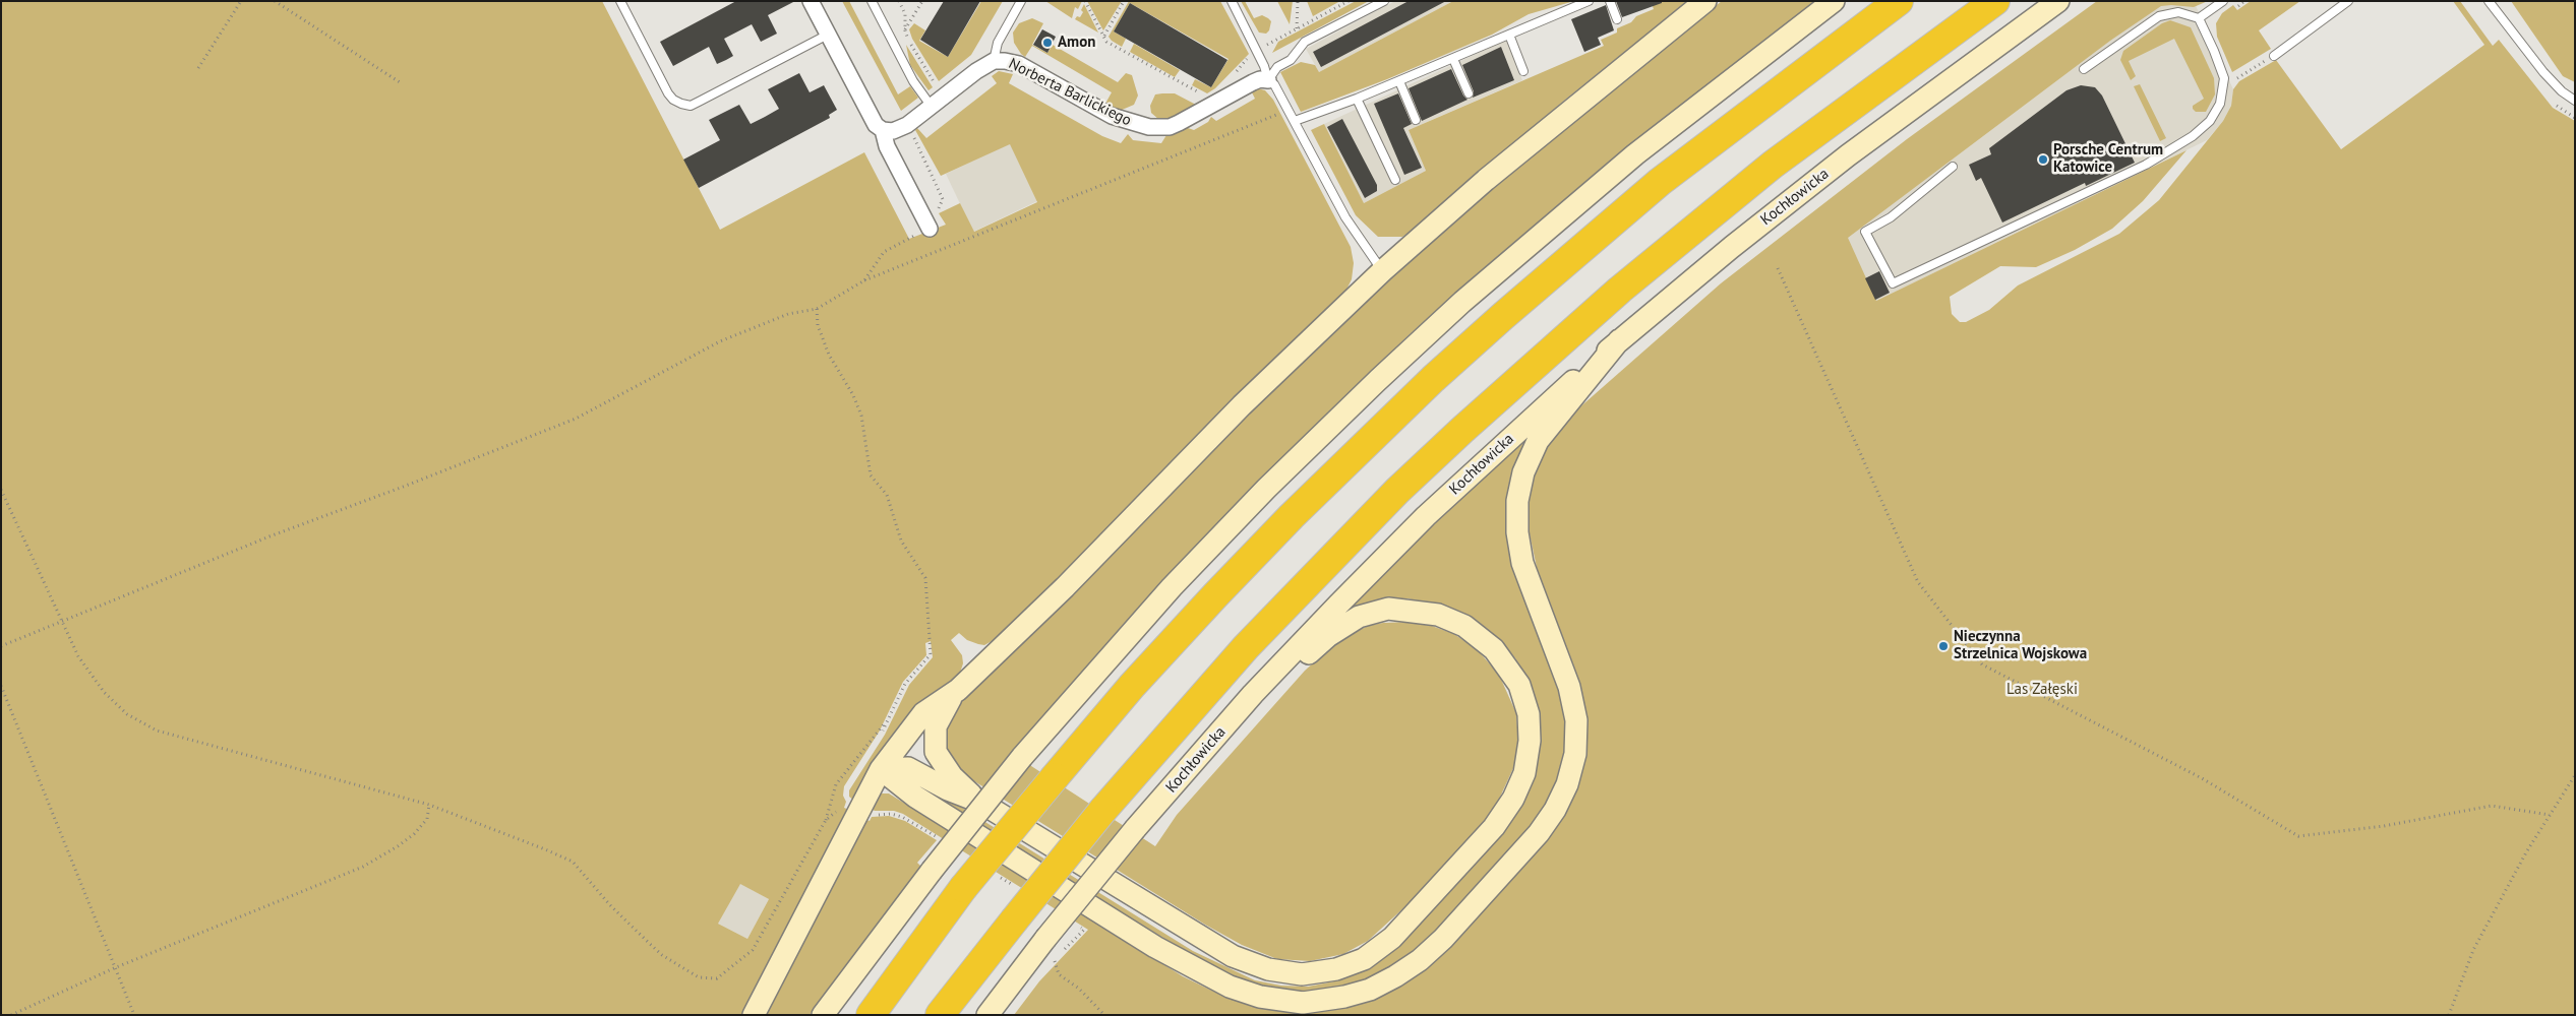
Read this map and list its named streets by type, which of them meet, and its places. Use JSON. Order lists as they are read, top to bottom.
{
  "streets": {
    "main road": ["Kochłowicka"],
    "street": ["Norberta Barlickiego"]
  },
  "parks": ["Las Załęski"],
  "places": ["Amon", "Porsche Centrum Katowice", "Nieczynna Strzelnica Wojskowa"]
}
